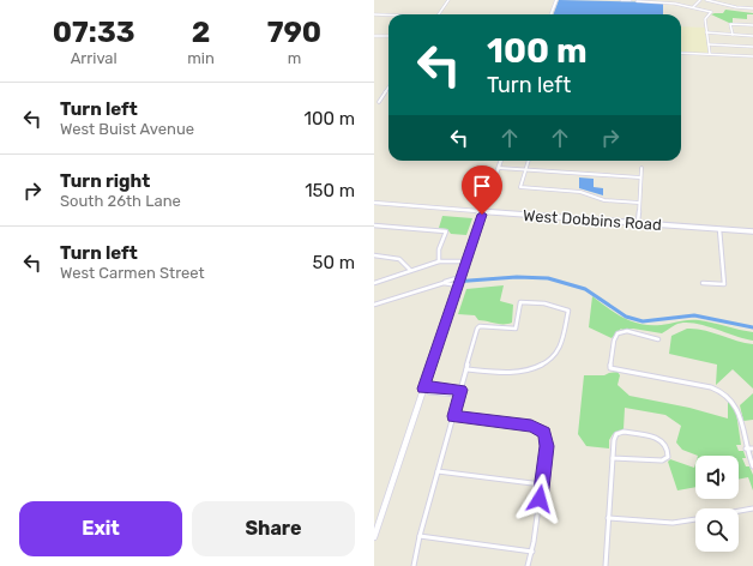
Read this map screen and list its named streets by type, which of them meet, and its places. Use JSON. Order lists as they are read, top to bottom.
{
  "streets": {
    "street": ["West Dobbins Road"]
  },
  "page": {
    "eta": [
      "07:33",
      "Arrival",
      "2",
      "min",
      "790",
      "m"
    ],
    "turn": ["100 m", "Turn left"],
    "list": [
      {
        "name": "Turn left",
        "note": "West Buist Avenue",
        "value": "100 m"
      },
      {
        "name": "Turn right",
        "note": "South 26th Lane",
        "value": "150 m"
      },
      {
        "name": "Turn left",
        "note": "West Carmen Street",
        "value": "50 m"
      }
    ],
    "buttons": ["Exit", "Share"]
  }
}
